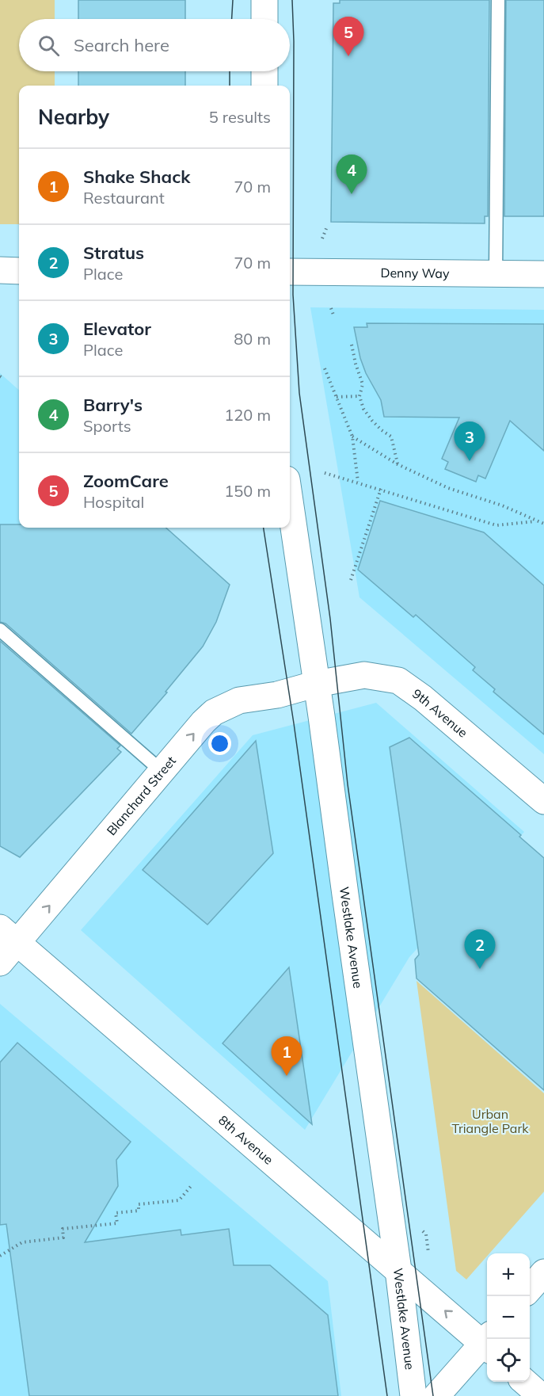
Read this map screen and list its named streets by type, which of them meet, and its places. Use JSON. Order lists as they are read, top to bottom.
{
  "streets": {
    "main road": [
      "Denny Way",
      "9th Avenue",
      "Blanchard Street",
      "Westlake Avenue",
      "8th Avenue"
    ]
  },
  "crossings": [
    ["9th Avenue", "Blanchard Street"],
    ["9th Avenue", "Westlake Avenue"],
    ["Blanchard Street", "Westlake Avenue"],
    ["Blanchard Street", "8th Avenue"],
    ["Westlake Avenue", "8th Avenue"]
  ],
  "one_way": ["Blanchard Street"],
  "parks": ["Urban Triangle Park"],
  "page": {
    "pins": [
      "5",
      "4",
      "3",
      "2",
      "1"
    ],
    "search": "Search here",
    "heading": ["Nearby", "5 results"],
    "list": [
      {
        "mark": "1",
        "name": "Shake Shack",
        "note": "Restaurant",
        "value": "70 m"
      },
      {
        "mark": "2",
        "name": "Stratus",
        "note": "Place",
        "value": "70 m"
      },
      {
        "mark": "3",
        "name": "Elevator",
        "note": "Place",
        "value": "80 m"
      },
      {
        "mark": "4",
        "name": "Barry's",
        "note": "Sports",
        "value": "120 m"
      },
      {
        "mark": "5",
        "name": "ZoomCare",
        "note": "Hospital",
        "value": "150 m"
      }
    ],
    "map_buttons": ["+", "−"]
  }
}
